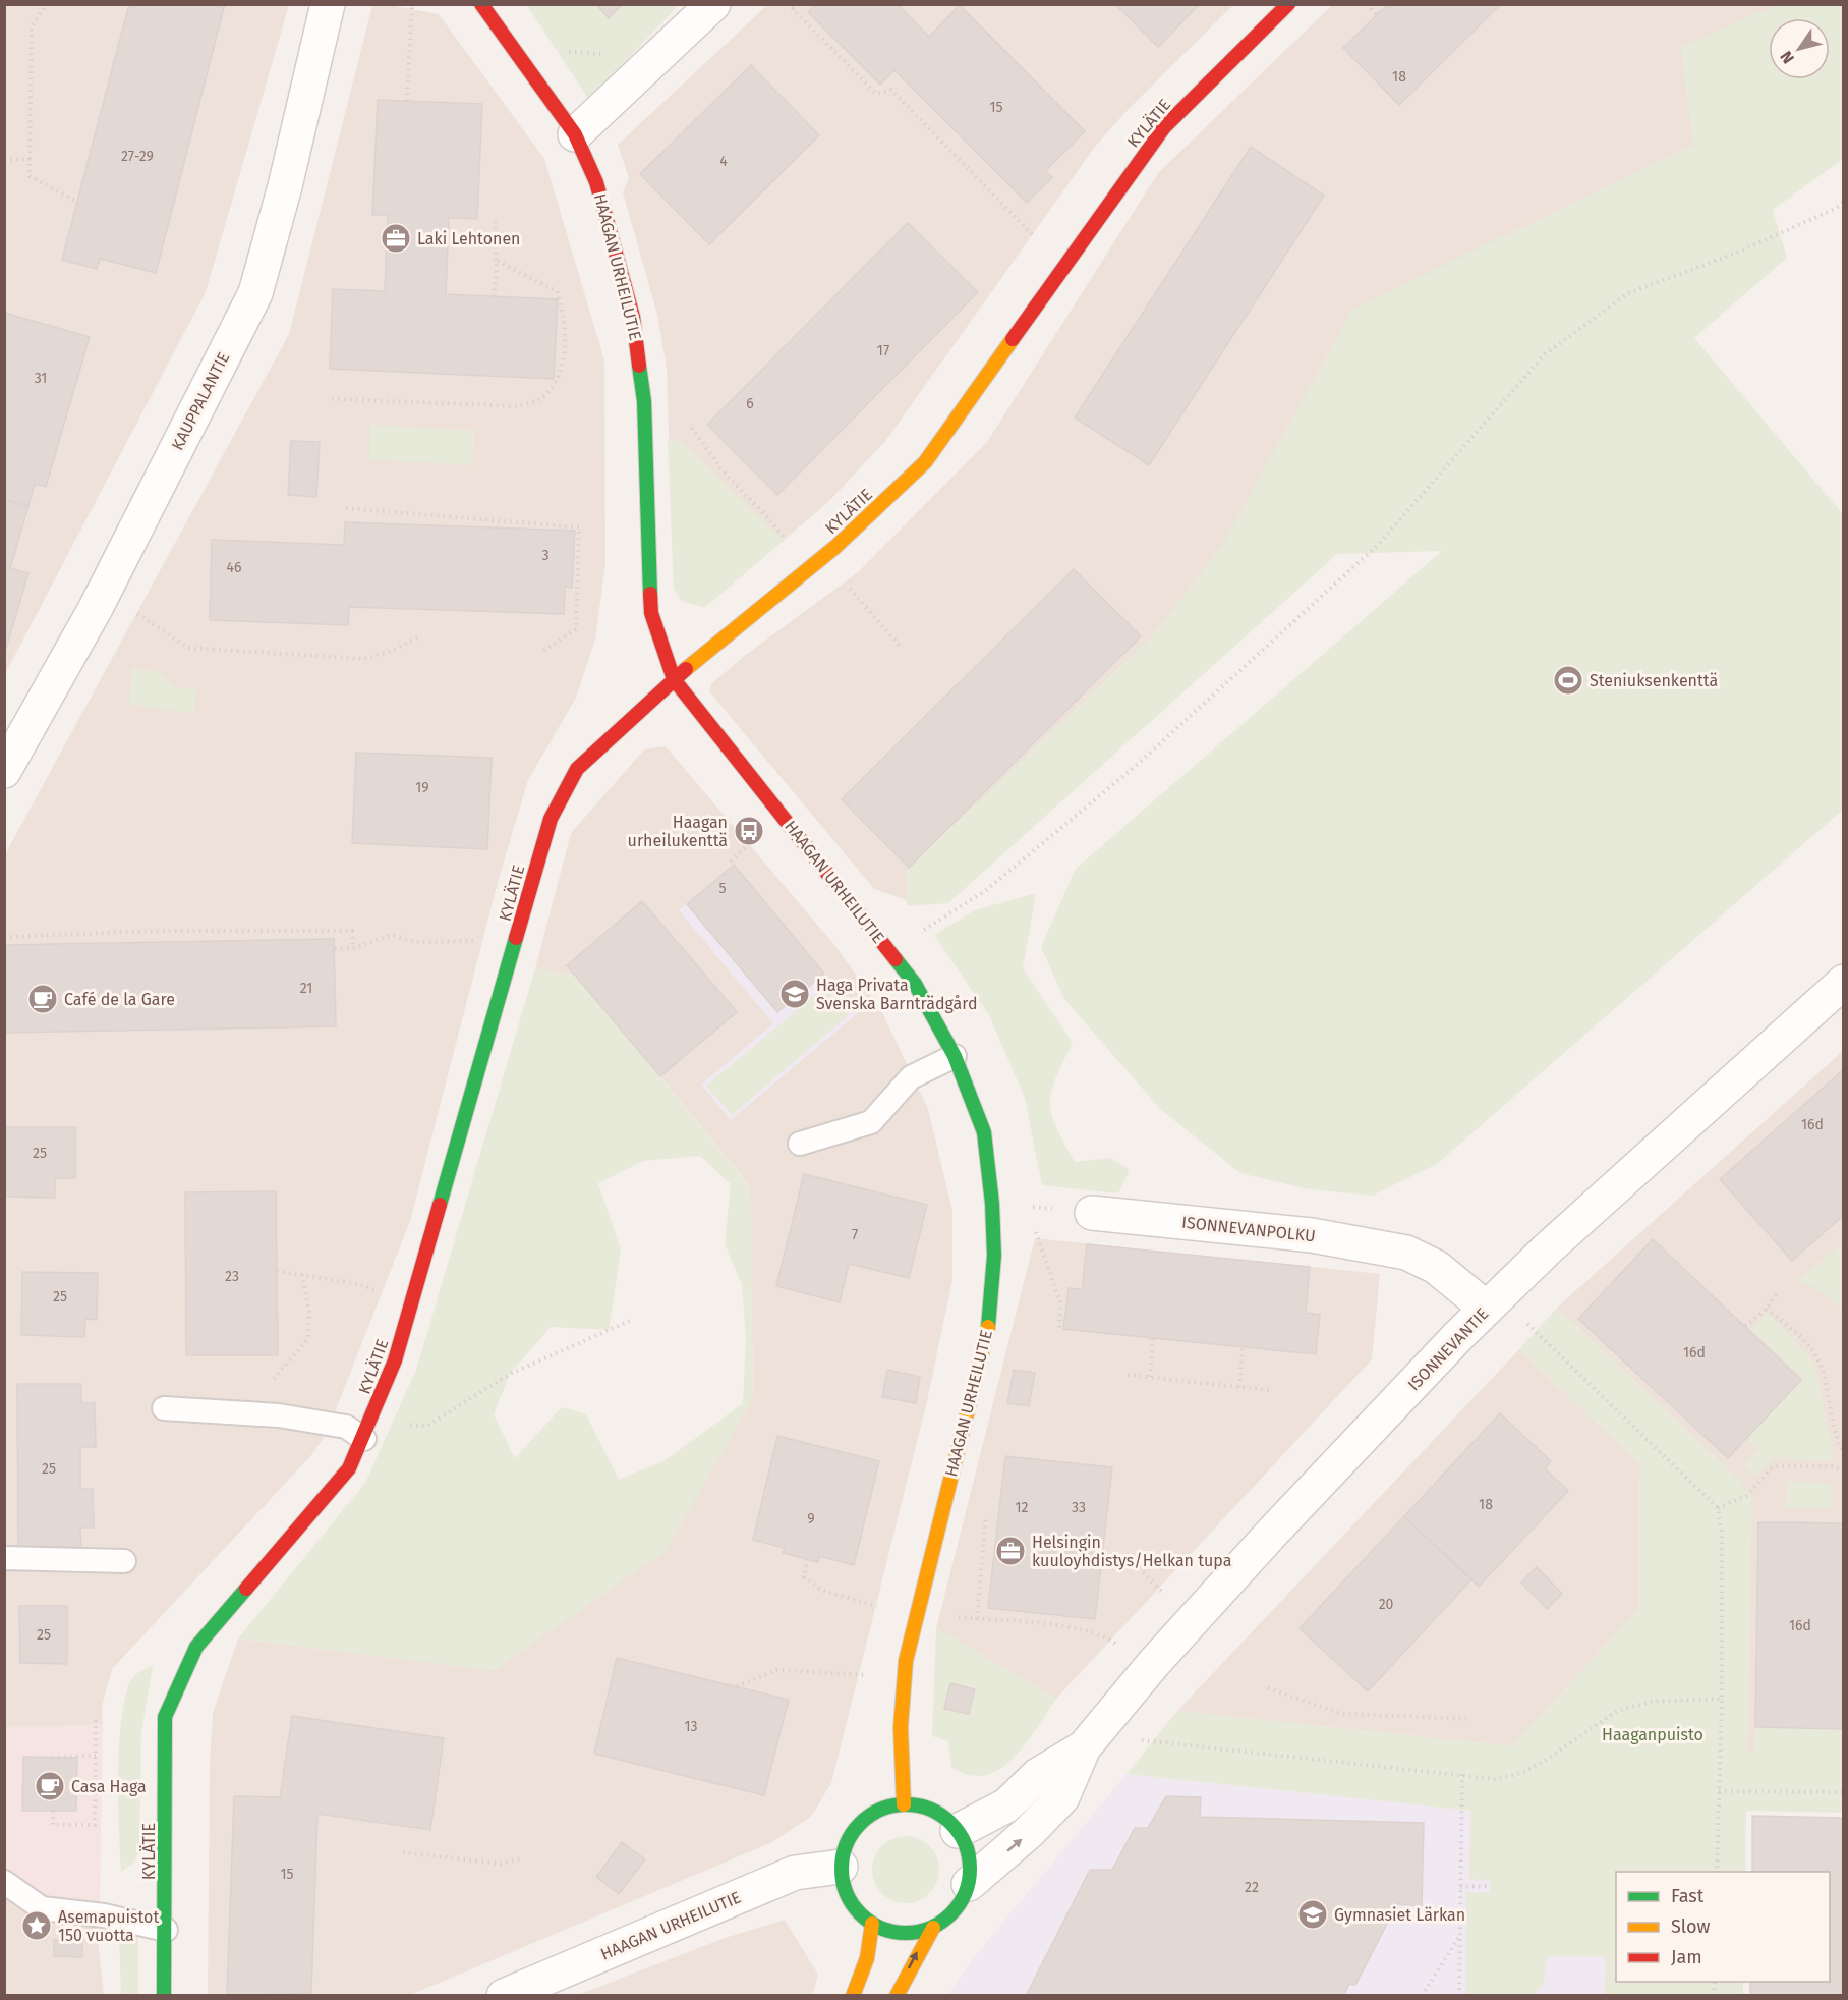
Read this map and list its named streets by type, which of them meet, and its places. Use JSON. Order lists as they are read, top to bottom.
{
  "streets": {
    "street": [
      "KYLÄTIE",
      "HAAGAN URHEILUTIE",
      "KAUPPALANTIE",
      "ISONNEVANPOLKU",
      "ISONNEVANTIE"
    ]
  },
  "crossings": [
    ["KYLÄTIE", "HAAGAN URHEILUTIE"],
    ["HAAGAN URHEILUTIE", "ISONNEVANTIE"],
    ["ISONNEVANPOLKU", "ISONNEVANTIE"]
  ],
  "parks": ["Haaganpuisto"],
  "places": {
    "office": ["Laki Lehtonen", "Helsingin kuuloyhdistys/Helkan tupa"],
    "sports": ["Steniuksenkenttä"],
    "bus stop": ["Haagan urheilukenttä"],
    "school or university": ["Haga Privata Svenska Barnträdgård", "Gymnasiet Lärkan"],
    "cafe": ["Café de la Gare", "Casa Haga"],
    "place": ["Asemapuistot 150 vuotta"]
  },
  "house_numbers": [
    "18",
    "15",
    "27-29",
    "4",
    "17",
    "31",
    "6",
    "3",
    "46",
    "19",
    "5",
    "21",
    "16d",
    "25",
    "7",
    "23",
    "25",
    "16d",
    "25",
    "18",
    "12",
    "33",
    "9",
    "20",
    "16d",
    "25",
    "13",
    "15",
    "22"
  ],
  "legend": ["Fast", "Slow", "Jam"],
  "north": "bottom left"
}
